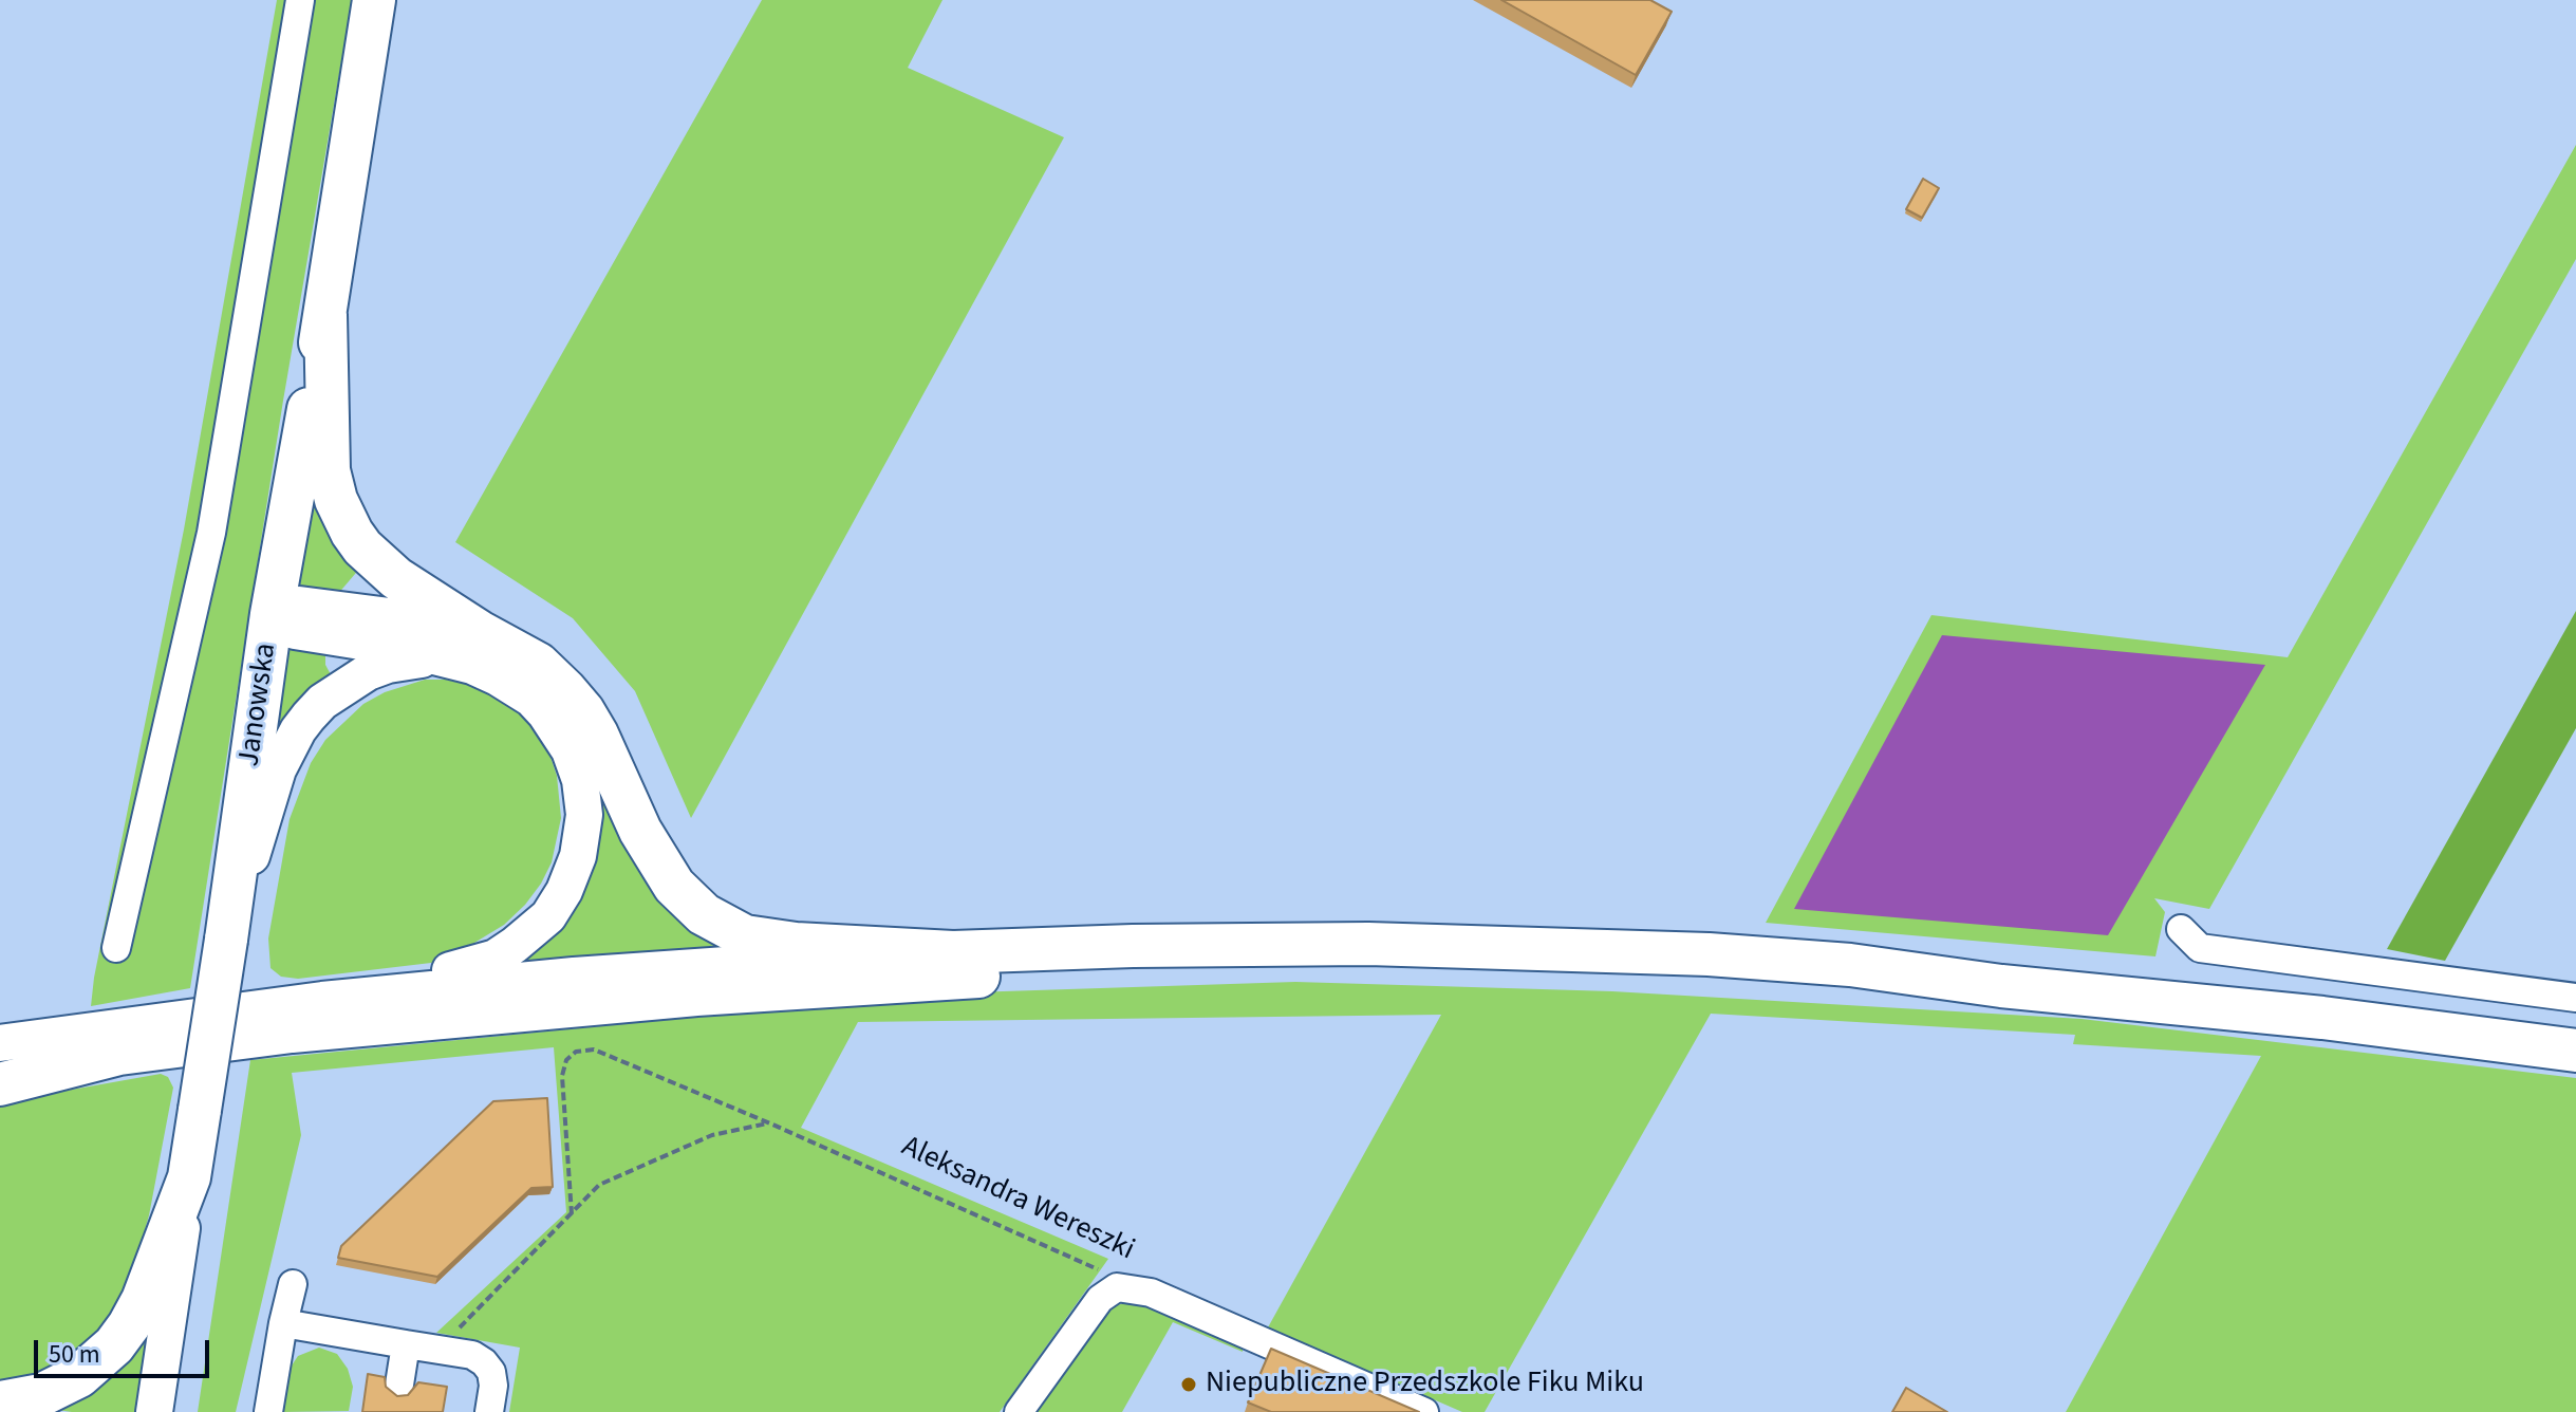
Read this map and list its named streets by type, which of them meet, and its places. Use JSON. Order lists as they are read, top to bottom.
{
  "streets": {
    "highway": ["Janowska"],
    "street": ["Aleksandra Wereszki"]
  },
  "places": ["Niepubliczne Przedszkole Fiku Miku"],
  "scale_bar": "50 m"
}
